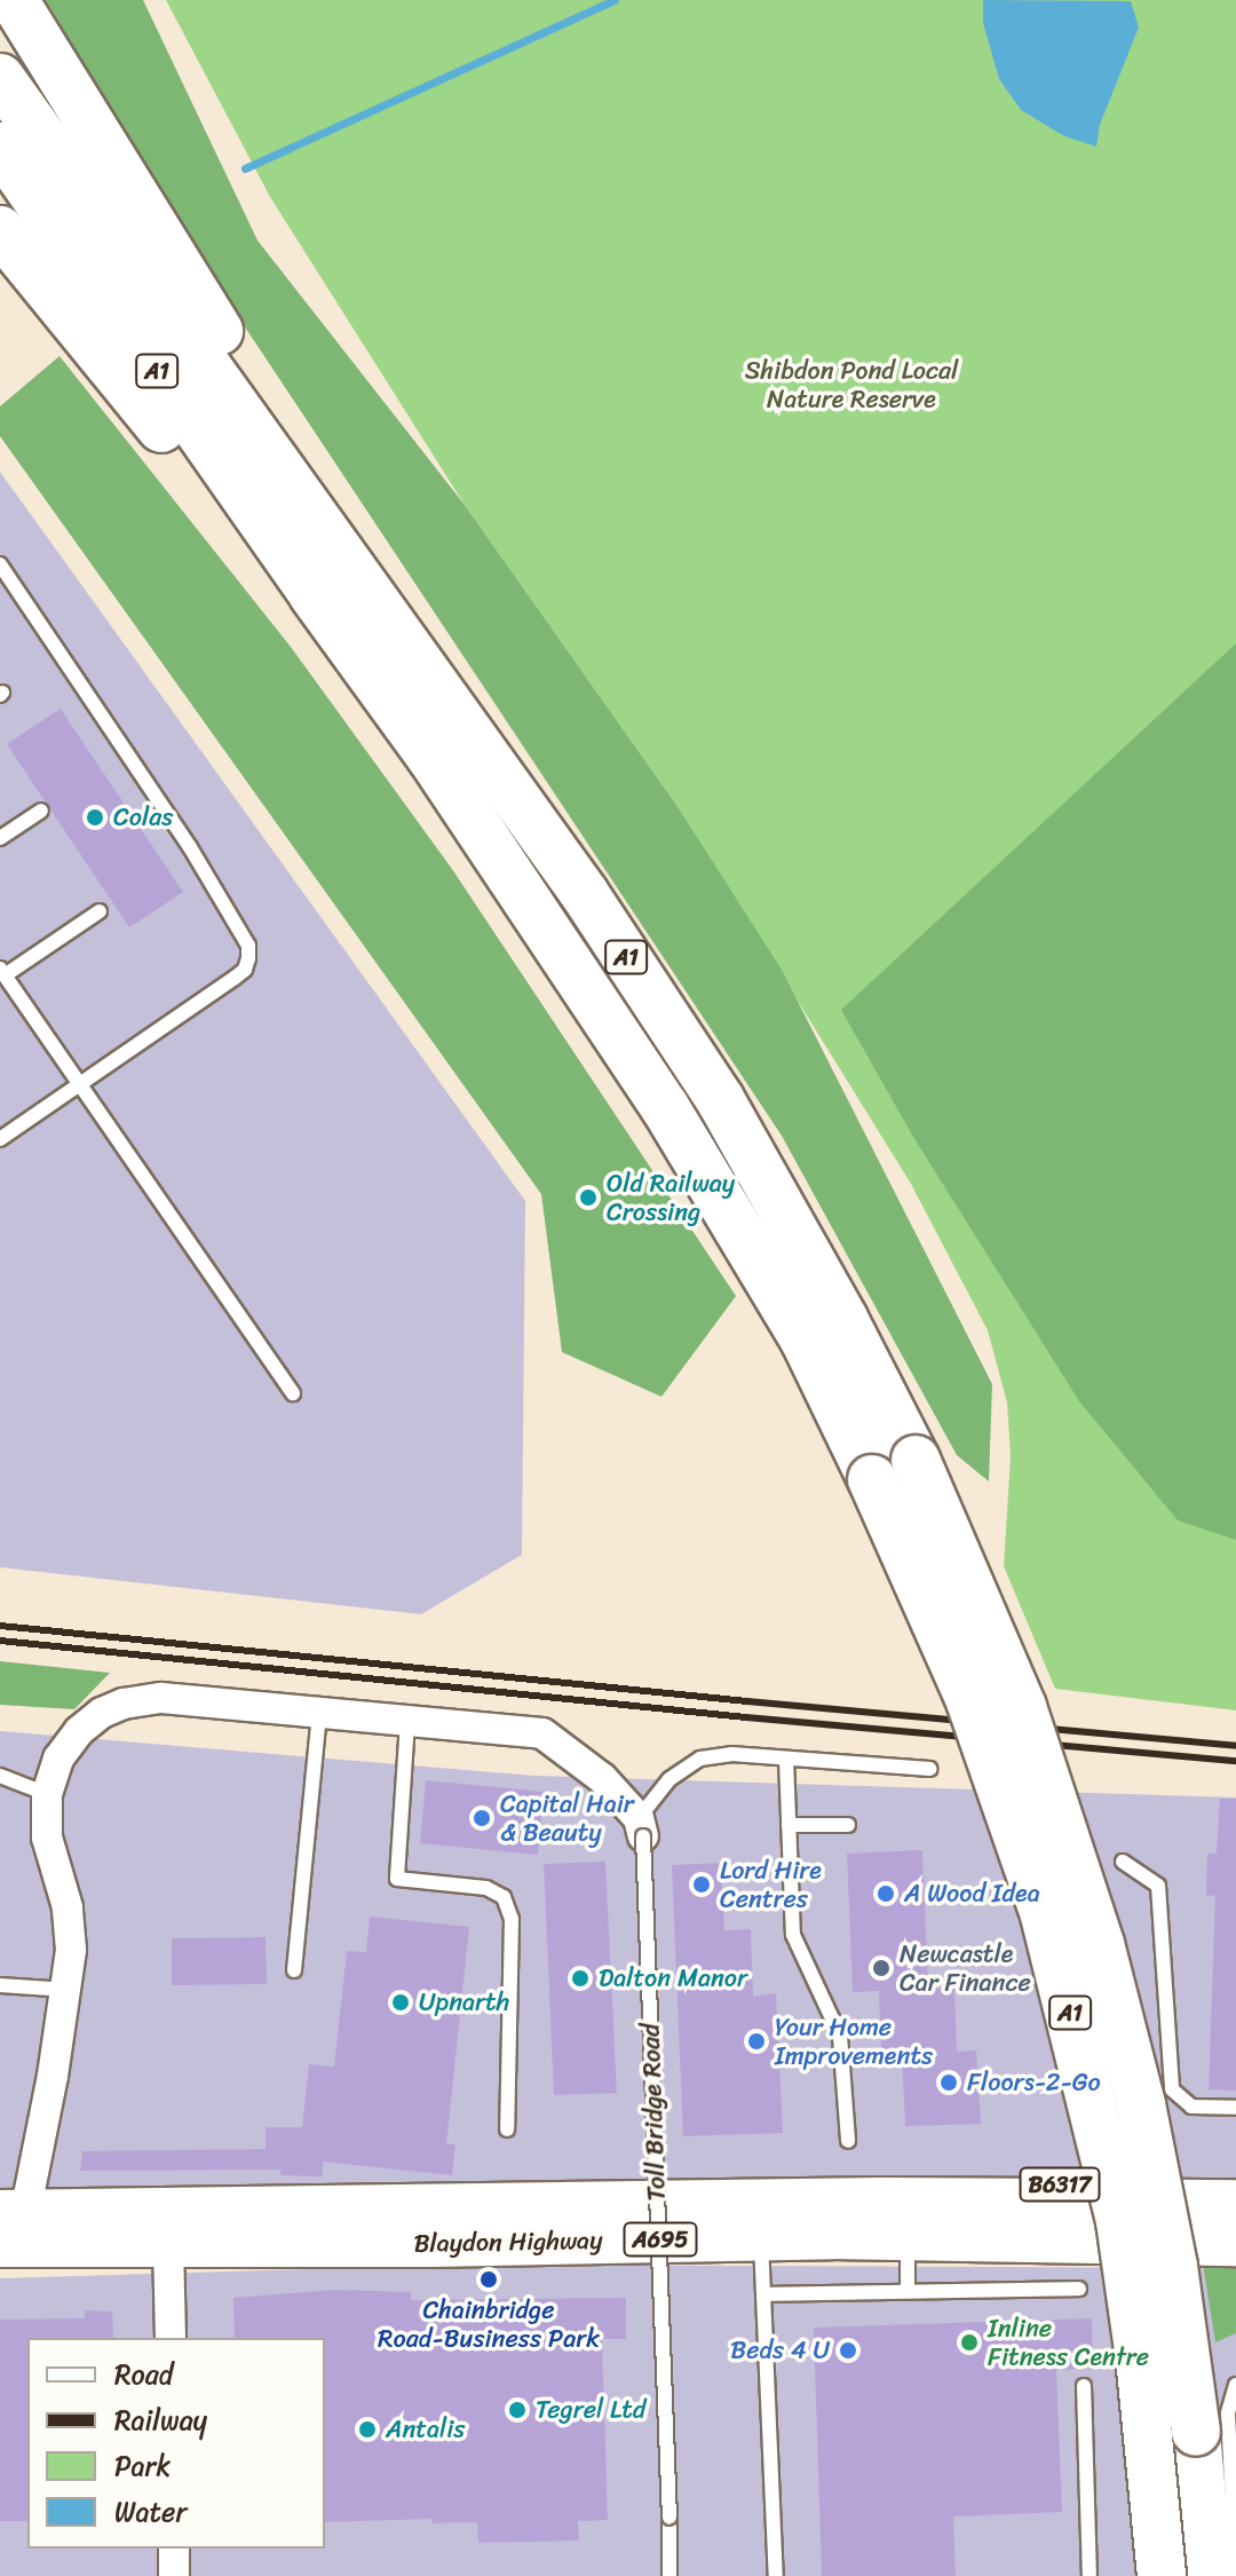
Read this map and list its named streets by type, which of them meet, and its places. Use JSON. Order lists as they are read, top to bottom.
{
  "streets": {
    "highway": ["A1"],
    "main road": ["B6317", "A695", "Blaydon Highway"],
    "lane": ["Toll Bridge Road"]
  },
  "crossings": [
    ["B6317", "Blaydon Highway"],
    ["A695", "Blaydon Highway"]
  ],
  "parks": ["Shibdon Pond Local Nature Reserve"],
  "places": [
    "Colas",
    "Old Railway Crossing",
    "Capital Hair & Beauty",
    "Lord Hire Centres",
    "A Wood Idea",
    "Newcastle Car Finance",
    "Dalton Manor",
    "Upnarth",
    "Your Home Improvements",
    "Floors-2-Go",
    "Chainbridge Road-Business Park",
    "Inline Fitness Centre",
    "Beds 4 U",
    "Tegrel Ltd",
    "Antalis"
  ],
  "legend": [
    "Road",
    "Railway",
    "Park",
    "Water"
  ]
}
